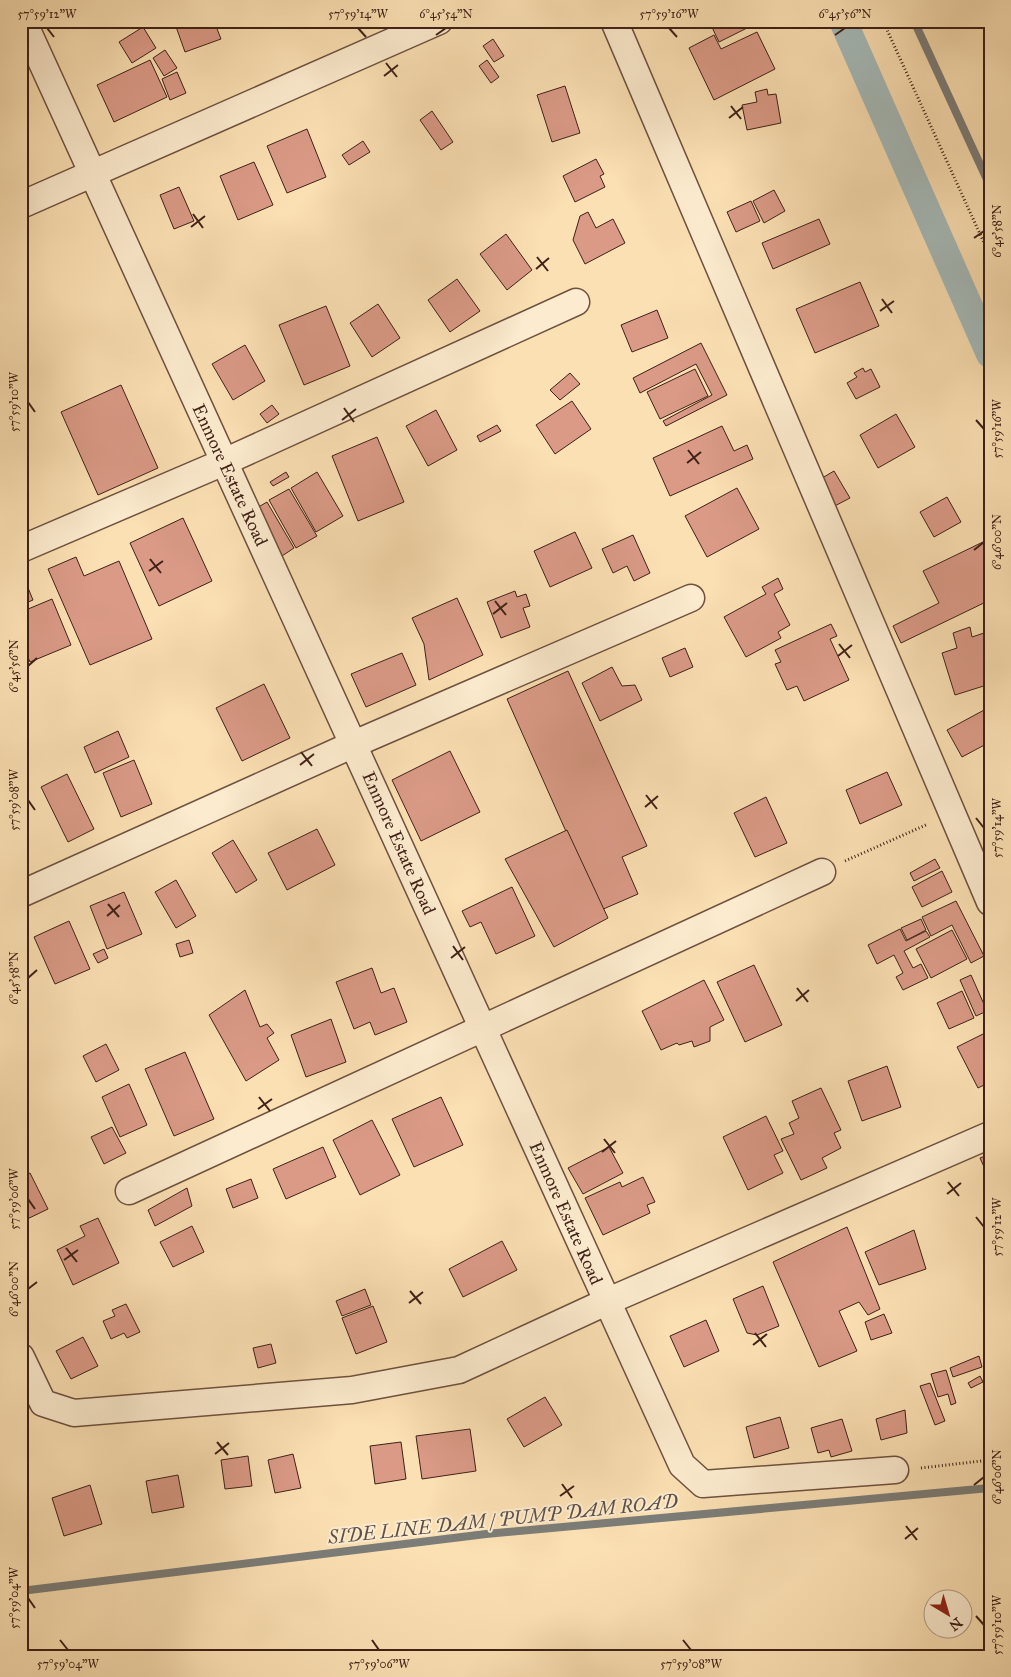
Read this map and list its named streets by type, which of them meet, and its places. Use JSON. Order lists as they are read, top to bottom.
{
  "streets": {
    "street": ["Enmore Estate Road"]
  },
  "water": ["SIDE LINE DAM / PUMP DAM ROAD"],
  "north": "bottom right",
  "coordinates": [
    "57°59'12\"W",
    "57°59'14\"W",
    "6°45'54\"N",
    "57°59'16\"W",
    "6°45'56\"N",
    "6°45'58\"N",
    "57°59'10\"W",
    "6°46'00\"N",
    "57°59'08\"W",
    "57°59'06\"W",
    "6°46'06\"N",
    "57°59'04\"W"
  ]
}
